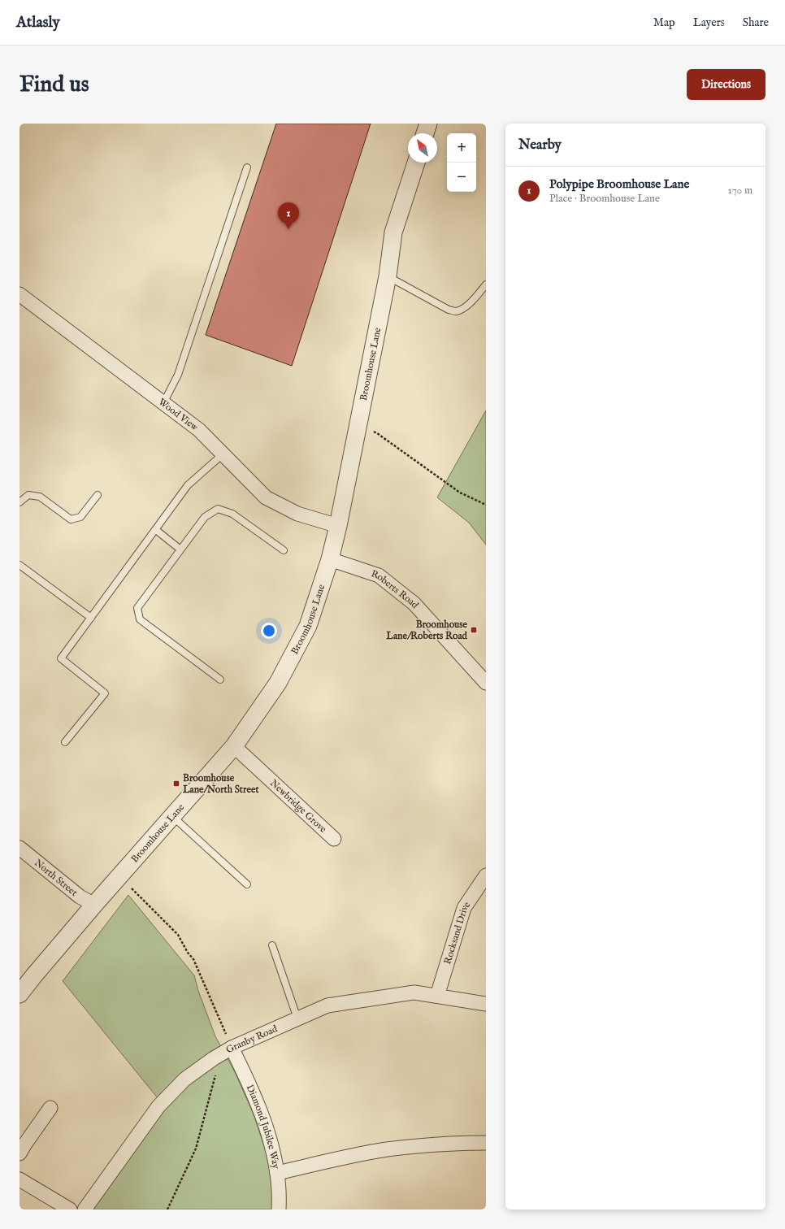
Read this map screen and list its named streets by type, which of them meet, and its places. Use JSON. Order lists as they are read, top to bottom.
{
  "streets": {
    "street": [
      "Broomhouse Lane",
      "Wood View",
      "Roberts Road",
      "Newbridge Grove",
      "North Street",
      "Rocksand Drive",
      "Granby Road",
      "Diamond Jubilee Way"
    ]
  },
  "crossings": [
    ["Broomhouse Lane", "Wood View"],
    ["Broomhouse Lane", "Roberts Road"],
    ["Broomhouse Lane", "Newbridge Grove"],
    ["Broomhouse Lane", "North Street"],
    ["Rocksand Drive", "Granby Road"],
    ["Granby Road", "Diamond Jubilee Way"]
  ],
  "places": {
    "transit": ["Broomhouse Lane/Roberts Road", "Broomhouse Lane/North Street"]
  },
  "north": "top left",
  "page": {
    "header": "Atlasly",
    "nav": ["Map", "Layers", "Share"],
    "buttons": "Directions",
    "title": "Find us",
    "heading": "Nearby",
    "map_buttons": ["+", "−"],
    "list": [
      {
        "mark": "1",
        "name": "Polypipe Broomhouse Lane",
        "note": "Place · Broomhouse Lane",
        "value": "170 m"
      }
    ],
    "pins": "1"
  }
}
